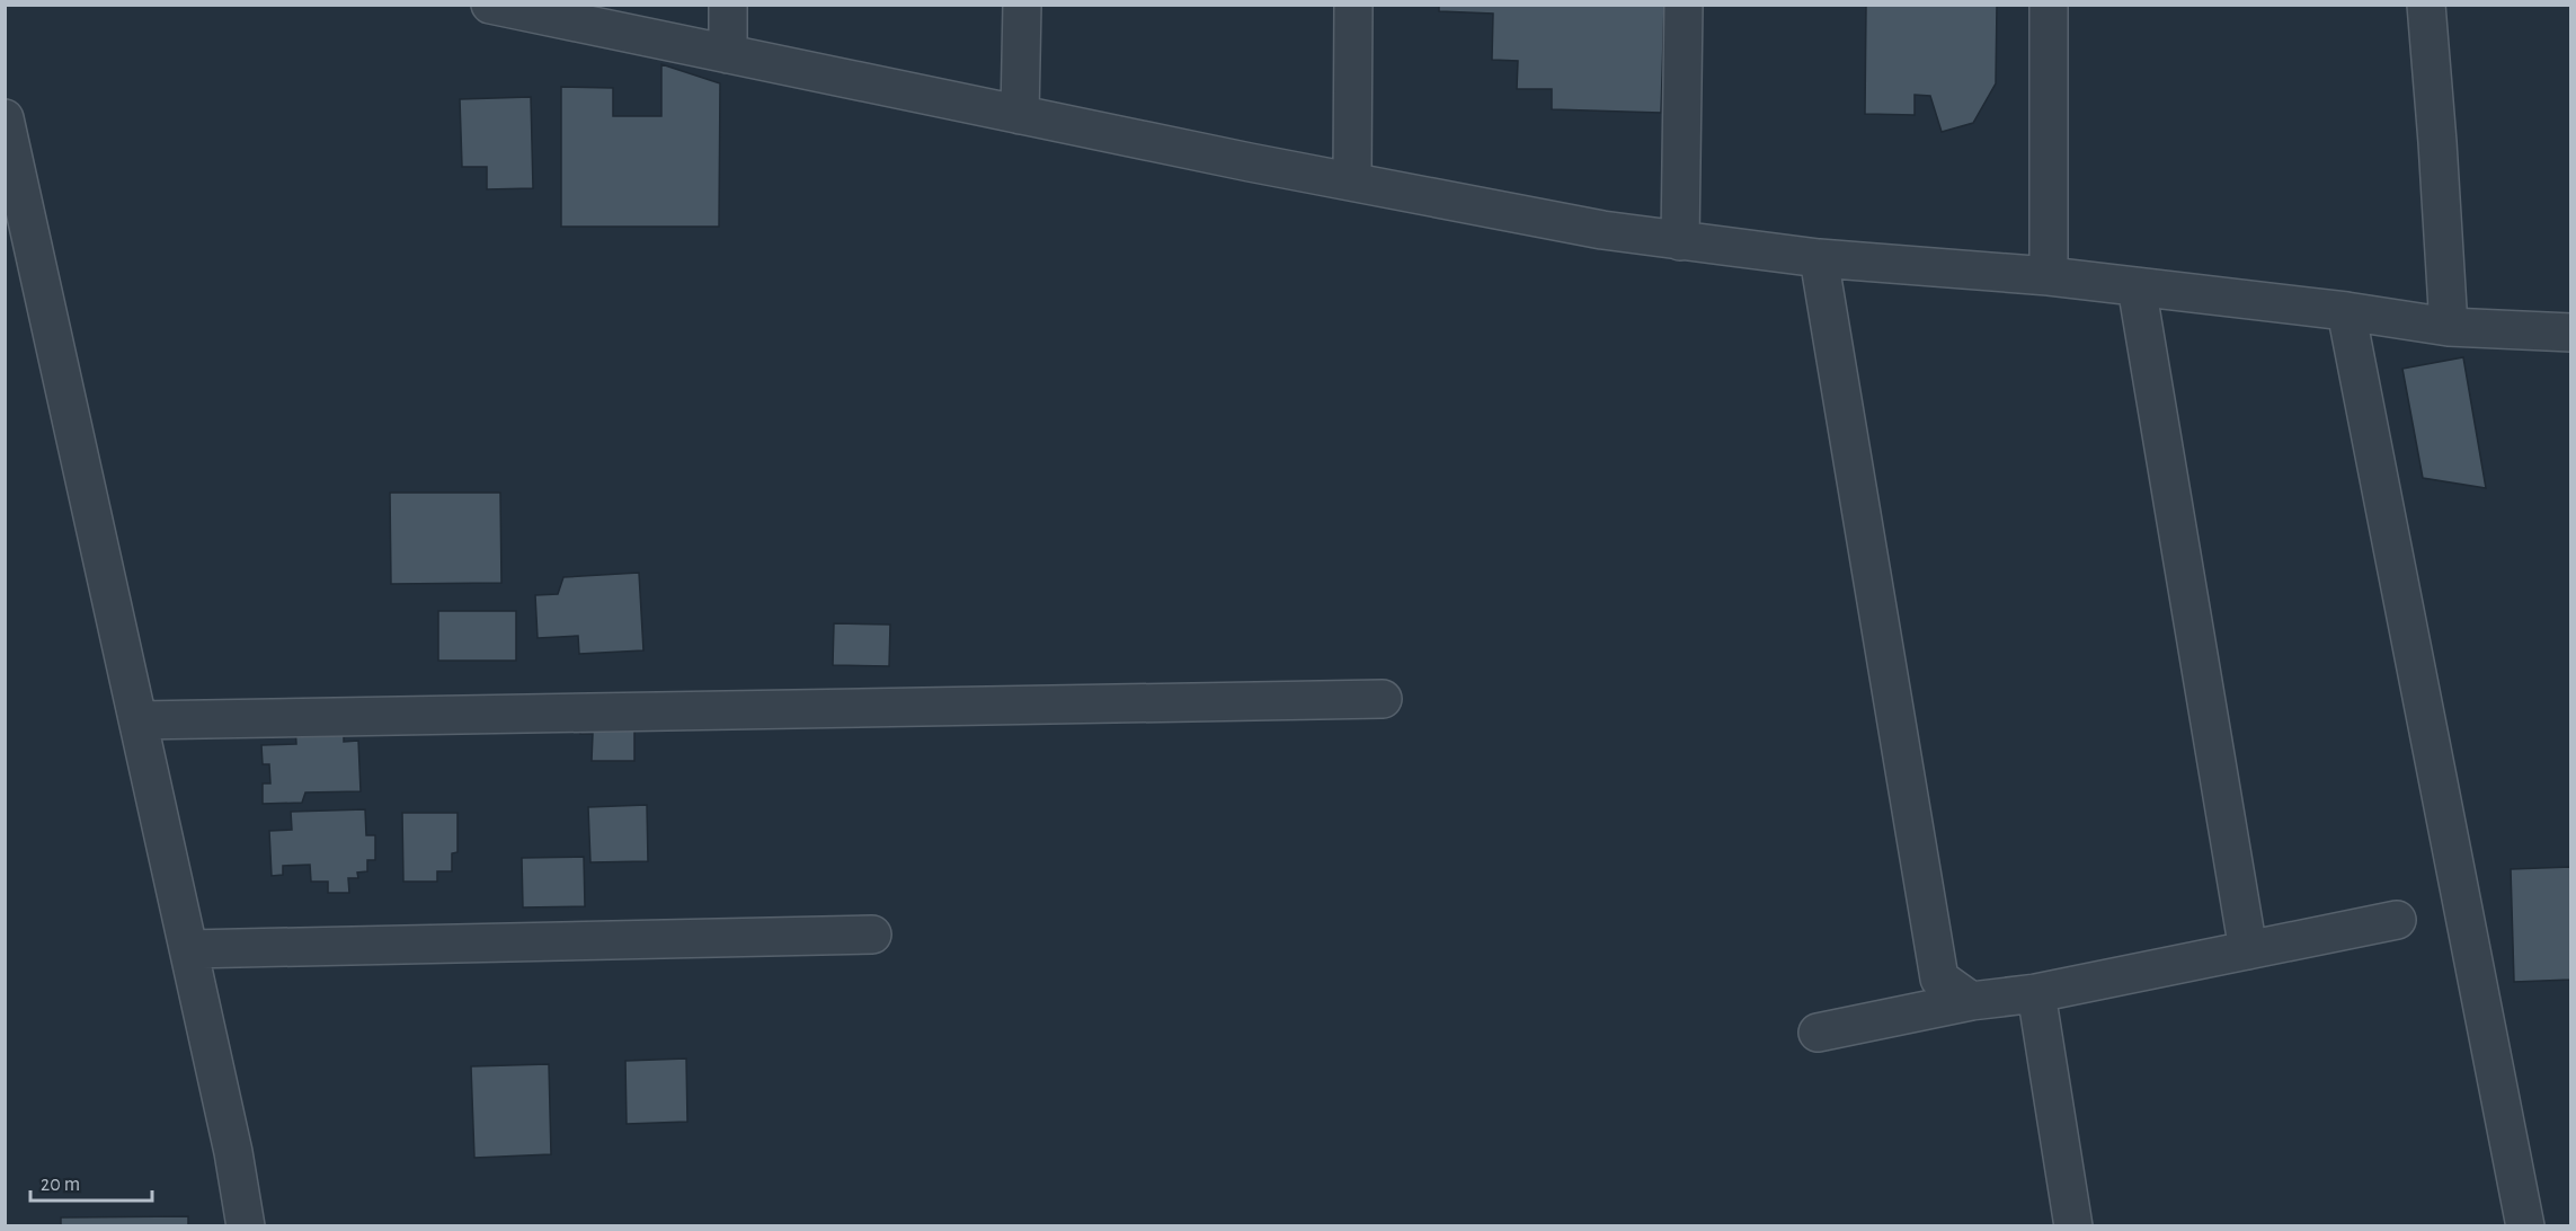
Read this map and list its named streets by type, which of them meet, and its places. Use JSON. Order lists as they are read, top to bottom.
{
  "scale_bar": "20 m"
}
